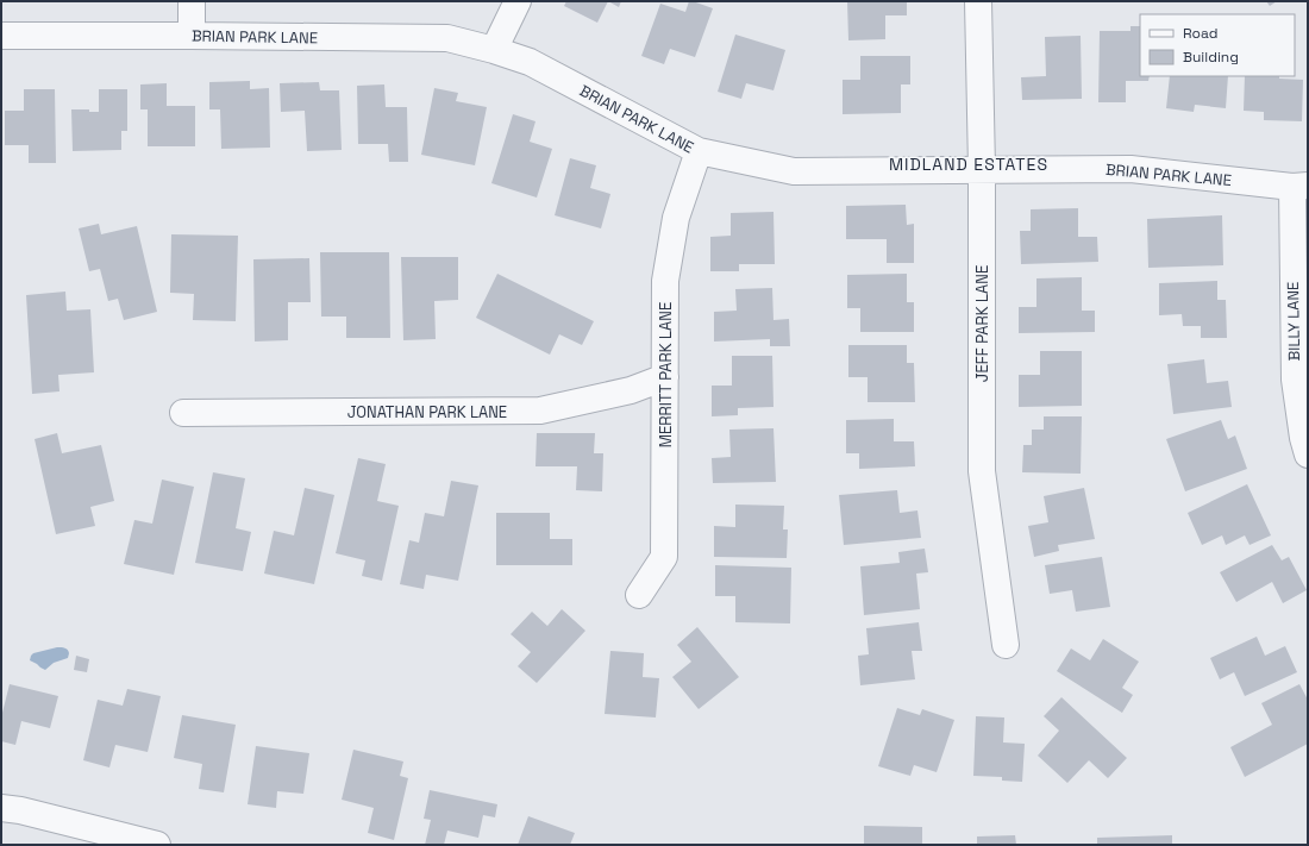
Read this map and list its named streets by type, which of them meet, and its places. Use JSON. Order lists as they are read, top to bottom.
{
  "streets": {
    "street": [
      "BRIAN PARK LANE",
      "BILLY LANE",
      "JEFF PARK LANE",
      "MERRITT PARK LANE",
      "JONATHAN PARK LANE"
    ]
  },
  "crossings": [
    ["BRIAN PARK LANE", "BILLY LANE"],
    ["BRIAN PARK LANE", "JEFF PARK LANE"],
    ["BRIAN PARK LANE", "MERRITT PARK LANE"],
    ["MERRITT PARK LANE", "JONATHAN PARK LANE"]
  ],
  "districts": ["MIDLAND ESTATES"],
  "legend": ["Road", "Building"]
}
